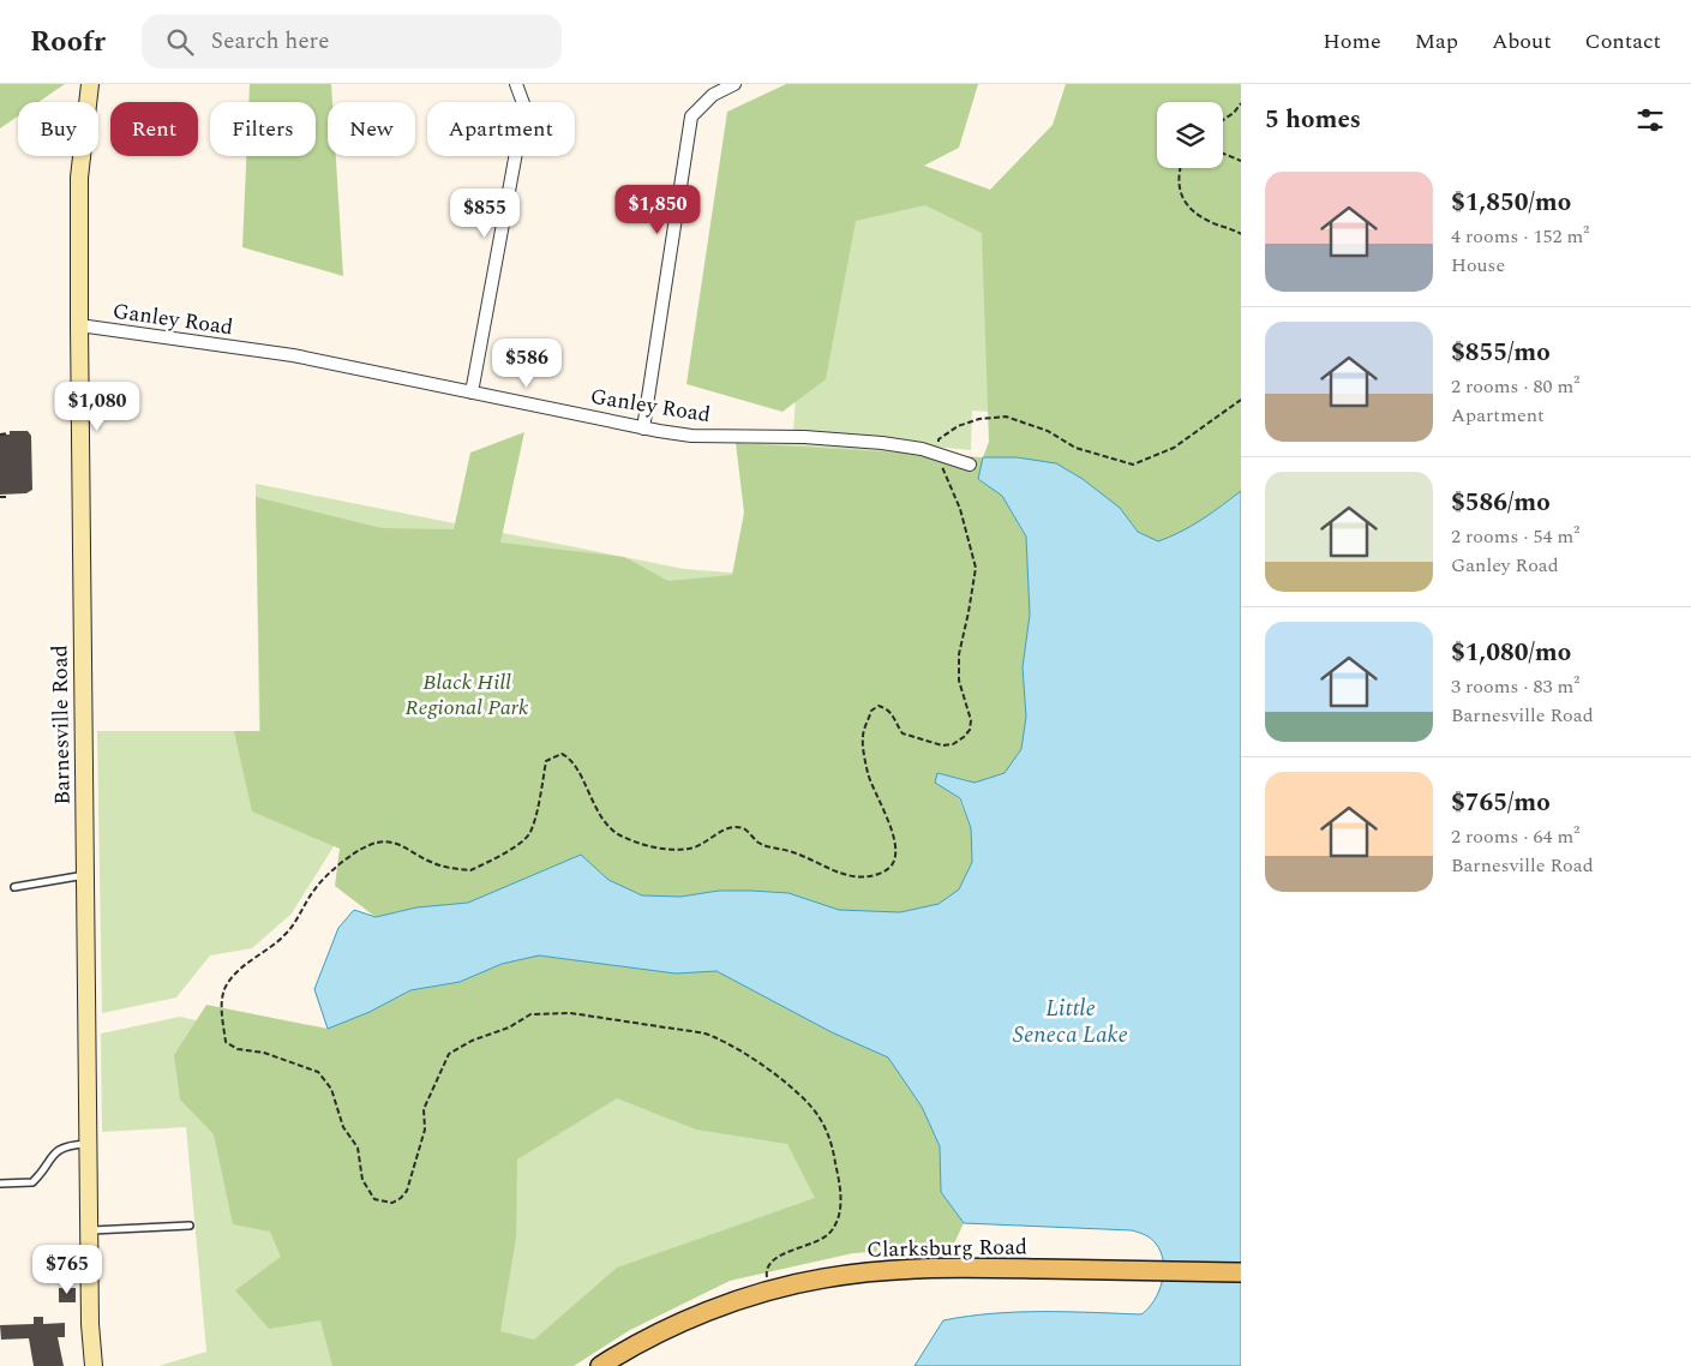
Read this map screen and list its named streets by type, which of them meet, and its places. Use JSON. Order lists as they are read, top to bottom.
{
  "streets": {
    "main road": ["Barnesville Road", "Clarksburg Road"],
    "street": ["Ganley Road"]
  },
  "crossings": [
    ["Ganley Road", "Barnesville Road"]
  ],
  "water": ["Little Seneca Lake"],
  "parks": ["Black Hill Regional Park"],
  "page": {
    "header": "Roofr",
    "search": "Search here",
    "nav": [
      "Home",
      "Map",
      "About",
      "Contact"
    ],
    "heading": "5 homes",
    "chip": [
      "Buy",
      "Rent",
      "Filters",
      "New",
      "Apartment"
    ],
    "list": [
      {
        "name": "$1,850/mo",
        "note": "4 rooms · 152 m² · House"
      },
      {
        "name": "$855/mo",
        "note": "2 rooms · 80 m² · Apartment"
      },
      {
        "name": "$586/mo",
        "note": "2 rooms · 54 m² · Ganley Road"
      },
      {
        "name": "$1,080/mo",
        "note": "3 rooms · 83 m² · Barnesville Road"
      },
      {
        "name": "$765/mo",
        "note": "2 rooms · 64 m² · Barnesville Road"
      }
    ],
    "price": [
      "$1,850",
      "$855",
      "$586",
      "$1,080",
      "$765"
    ]
  }
}
